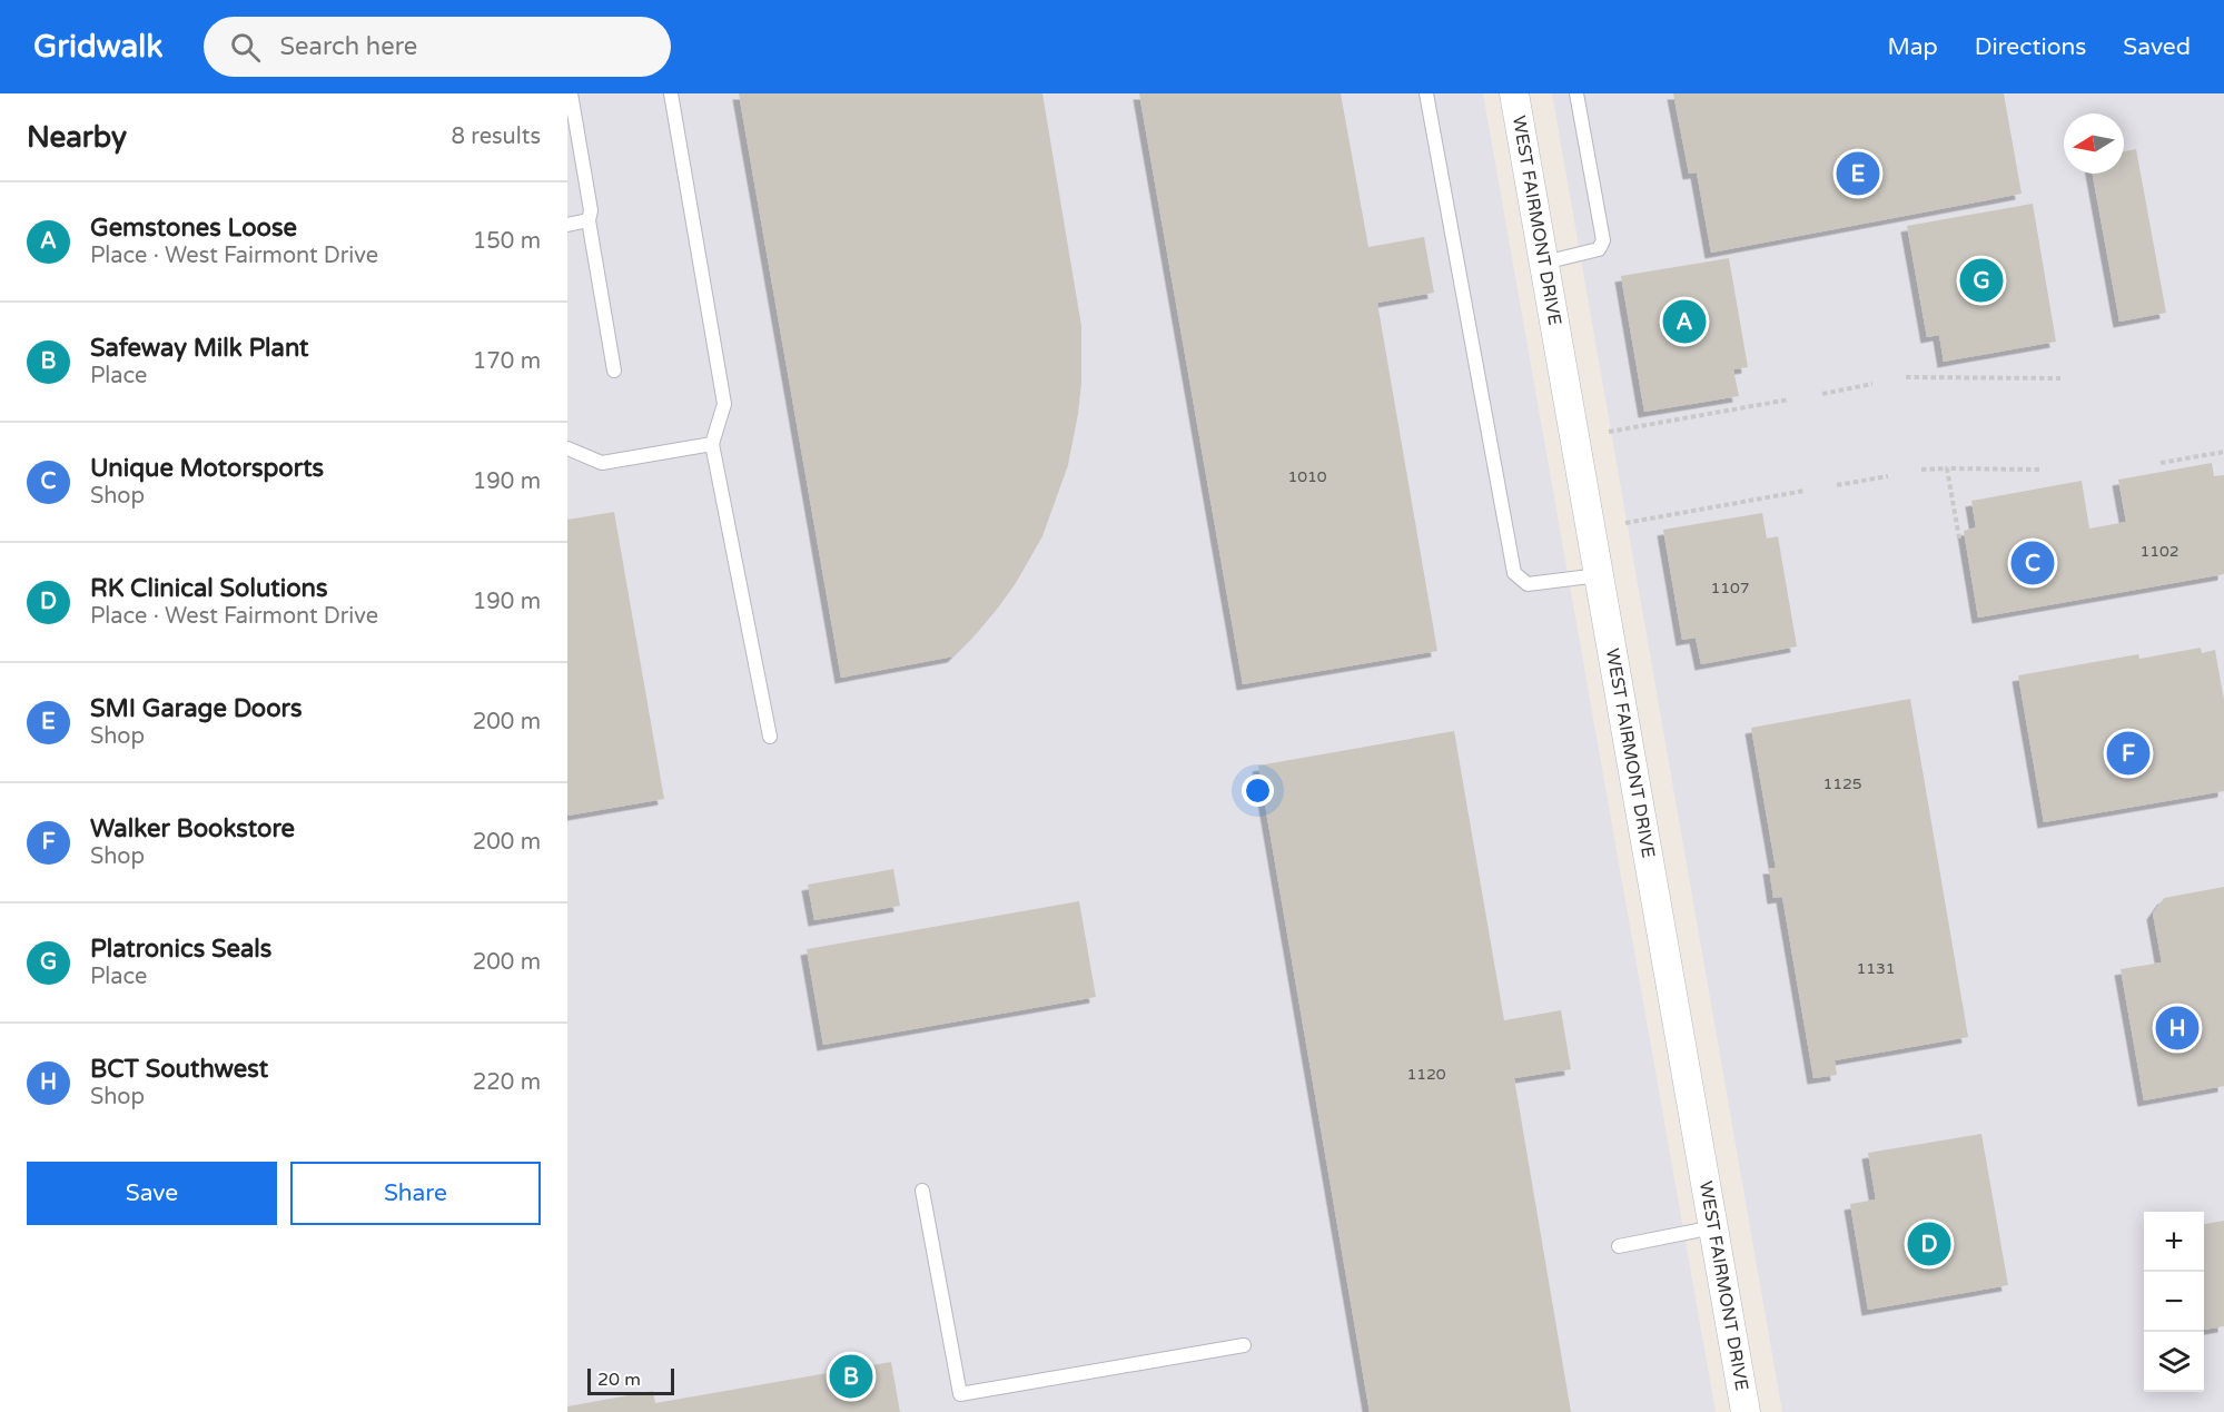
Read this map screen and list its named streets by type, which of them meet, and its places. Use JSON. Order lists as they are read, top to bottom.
{
  "streets": {
    "street": ["WEST FAIRMONT DRIVE"]
  },
  "house_numbers": [
    "1010",
    "1102",
    "1107",
    "1125",
    "1131",
    "1120"
  ],
  "scale_bar": "20 m",
  "north": "left",
  "page": {
    "header": "Gridwalk",
    "search": "Search here",
    "nav": ["Map", "Directions", "Saved"],
    "heading": ["Nearby", "8 results"],
    "pins": [
      "E",
      "G",
      "A",
      "C",
      "F",
      "H",
      "D",
      "B"
    ],
    "list": [
      {
        "mark": "A",
        "name": "Gemstones Loose",
        "note": "Place · West Fairmont Drive",
        "value": "150 m"
      },
      {
        "mark": "B",
        "name": "Safeway Milk Plant",
        "note": "Place",
        "value": "170 m"
      },
      {
        "mark": "C",
        "name": "Unique Motorsports",
        "note": "Shop",
        "value": "190 m"
      },
      {
        "mark": "D",
        "name": "RK Clinical Solutions",
        "note": "Place · West Fairmont Drive",
        "value": "190 m"
      },
      {
        "mark": "E",
        "name": "SMI Garage Doors",
        "note": "Shop",
        "value": "200 m"
      },
      {
        "mark": "F",
        "name": "Walker Bookstore",
        "note": "Shop",
        "value": "200 m"
      },
      {
        "mark": "G",
        "name": "Platronics Seals",
        "note": "Place",
        "value": "200 m"
      },
      {
        "mark": "H",
        "name": "BCT Southwest",
        "note": "Shop",
        "value": "220 m"
      }
    ],
    "buttons": ["Save", "Share"],
    "map_buttons": ["+", "−"],
    "scale": "20 m"
  }
}
